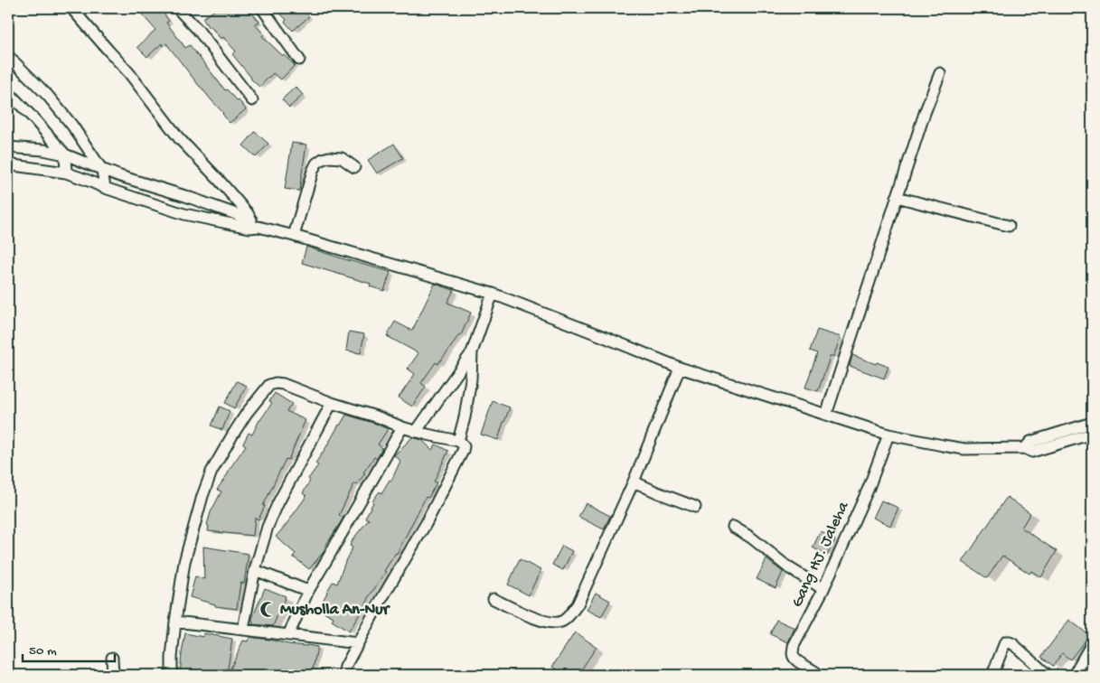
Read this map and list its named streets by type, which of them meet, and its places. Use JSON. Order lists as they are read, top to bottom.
{
  "streets": {
    "street": ["Gang HJ. Jaleha"]
  },
  "places": {
    "mosque": ["Musholla An-Nur"]
  },
  "scale_bar": "50 m"
}
